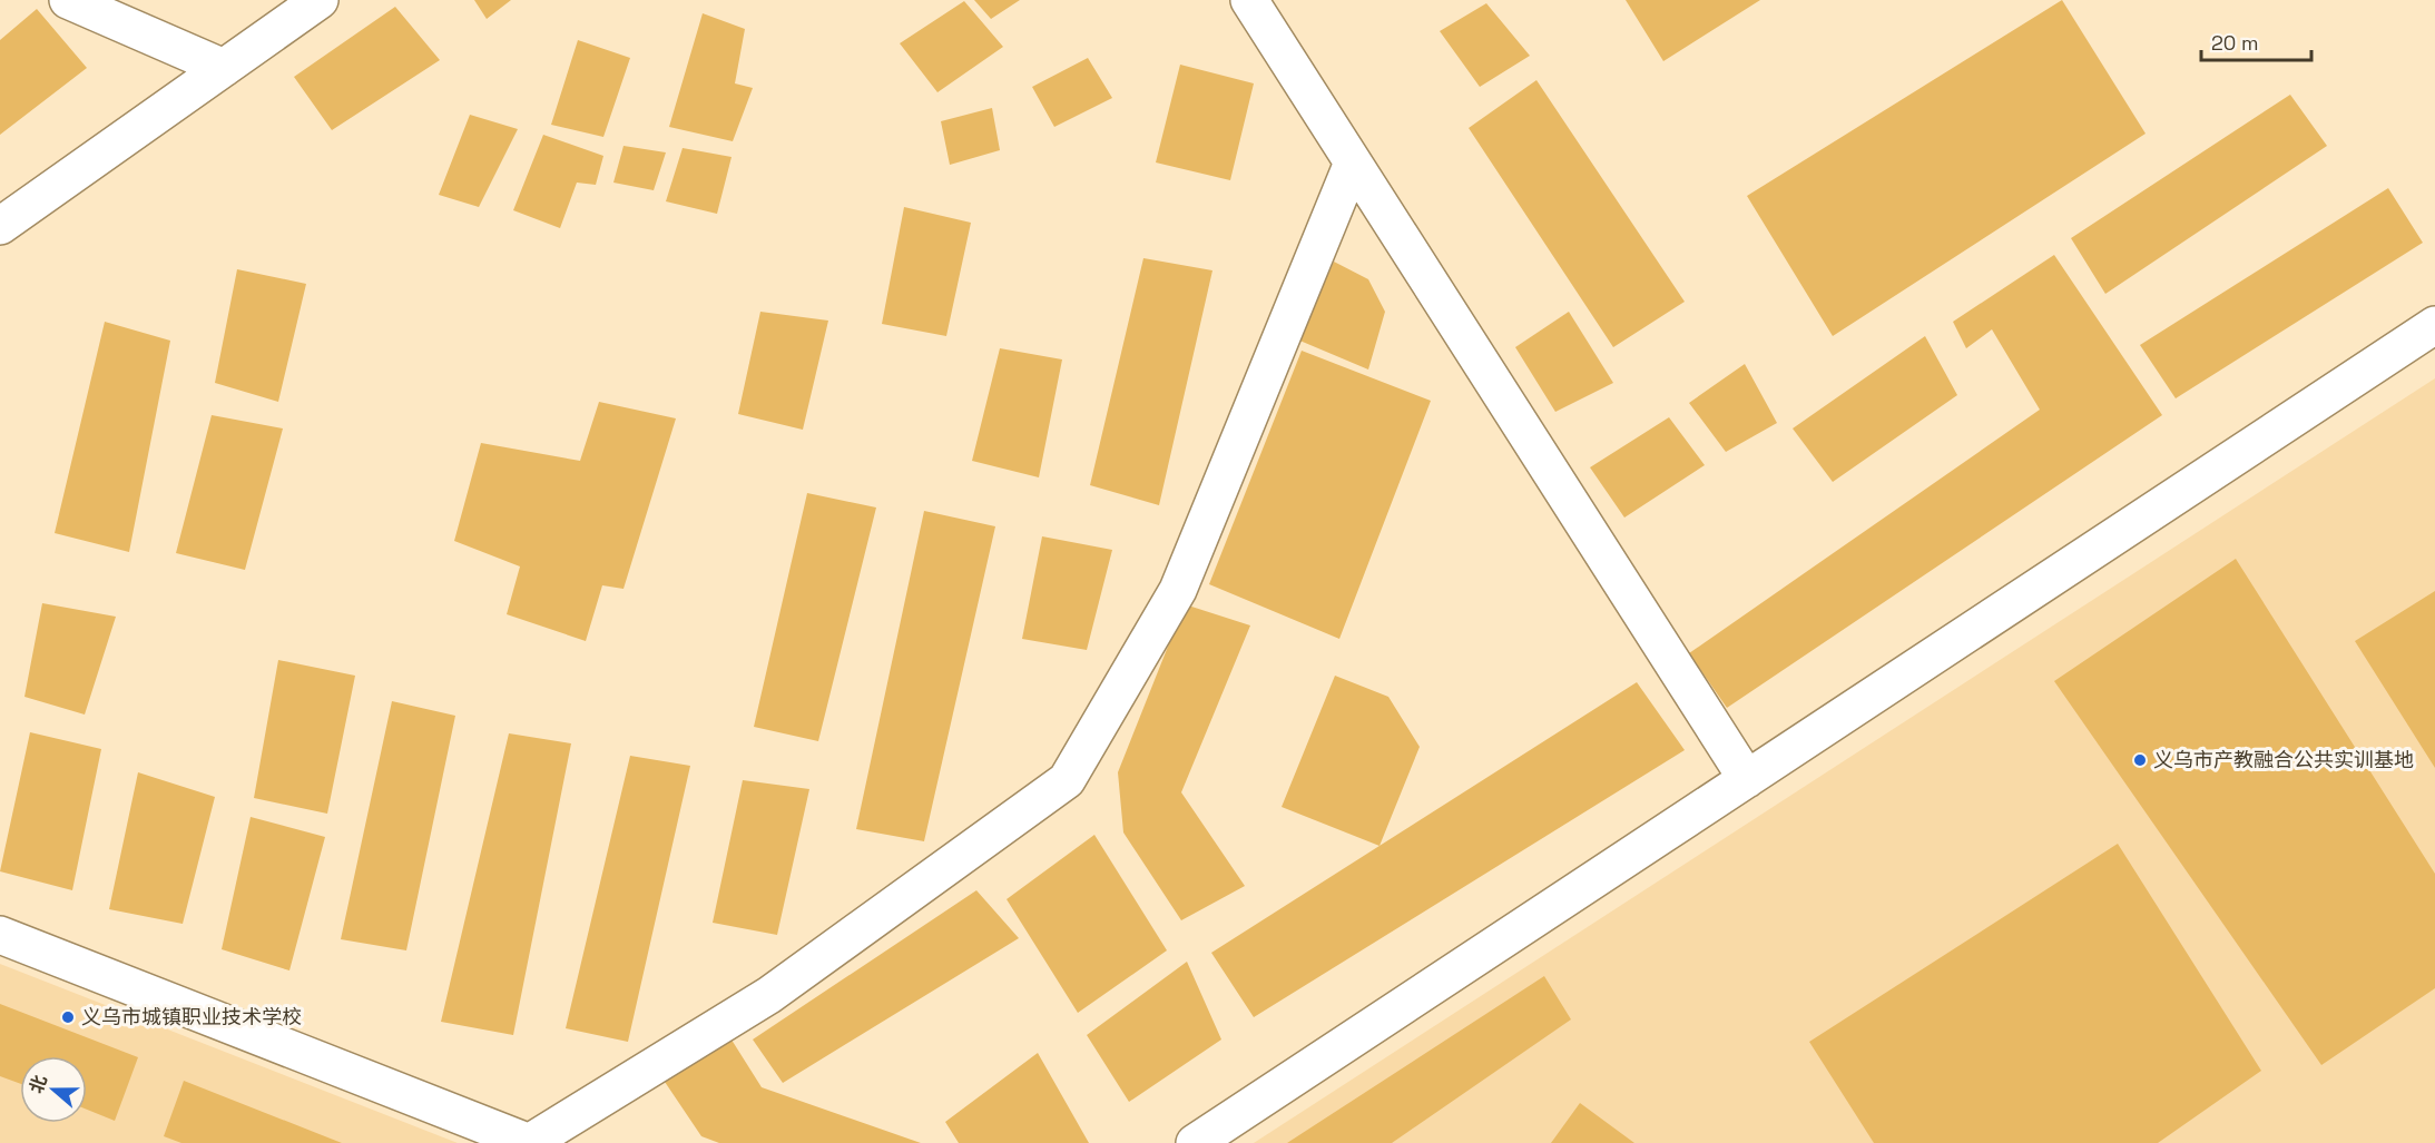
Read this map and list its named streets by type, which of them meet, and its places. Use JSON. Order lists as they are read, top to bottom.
{
  "places": ["义乌市产教融合公共实训基地", "义乌市城镇职业技术学校"],
  "scale_bar": "20 m",
  "north": "left"
}
